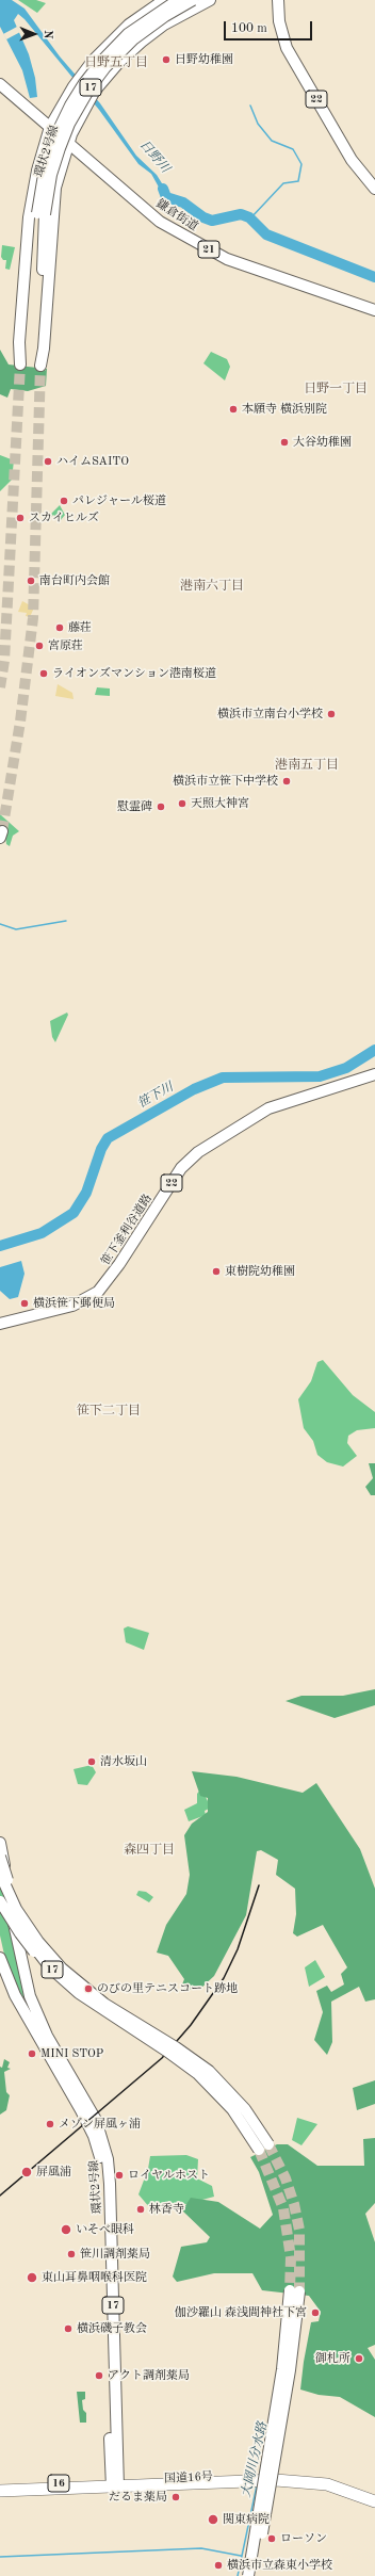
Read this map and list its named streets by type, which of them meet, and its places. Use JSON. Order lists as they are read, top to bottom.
{
  "streets": {
    "highway": ["国道16号", "16"],
    "main road": [
      "17",
      "22",
      "環状2号線",
      "鎌倉街道",
      "21",
      "笹下釜利谷道路"
    ]
  },
  "crossings": [
    ["環状2号線", "鎌倉街道"],
    ["環状2号線", "国道16号"]
  ],
  "districts": [
    "日野五丁目",
    "日野一丁目",
    "港南六丁目",
    "港南五丁目",
    "笹下二丁目",
    "森四丁目"
  ],
  "water": ["日野川", "笹下川", "大岡川分水路"],
  "places": [
    "日野幼稚園",
    "本願寺 横浜別院",
    "大谷幼稚園",
    "ハイムSAITO",
    "パレジャール桜道",
    "スカイヒルズ",
    "南台町内会館",
    "藤荘",
    "宮原荘",
    "ライオンズマンション港南桜道",
    "横浜市立南台小学校",
    "横浜市立笹下中学校",
    "天照大神宮",
    "慰霊碑",
    "東樹院幼稚園",
    "横浜笹下郵便局",
    "清水坂山",
    "のびの里テニスコート跡地",
    "MINI STOP",
    "メゾン屏風ヶ浦",
    "屏風浦",
    "ロイヤルホスト",
    "林香寺",
    "いそべ眼科",
    "笹川調剤薬局",
    "東山耳鼻咽喉科医院",
    "伽沙羅山 森浅間神社下宮",
    "横浜磯子教会",
    "御札所",
    "アクト調剤薬局",
    "だるま薬局",
    "関東病院",
    "ローソン",
    "横浜市立森東小学校"
  ],
  "scale_bar": "100 m",
  "north": "right"
}
